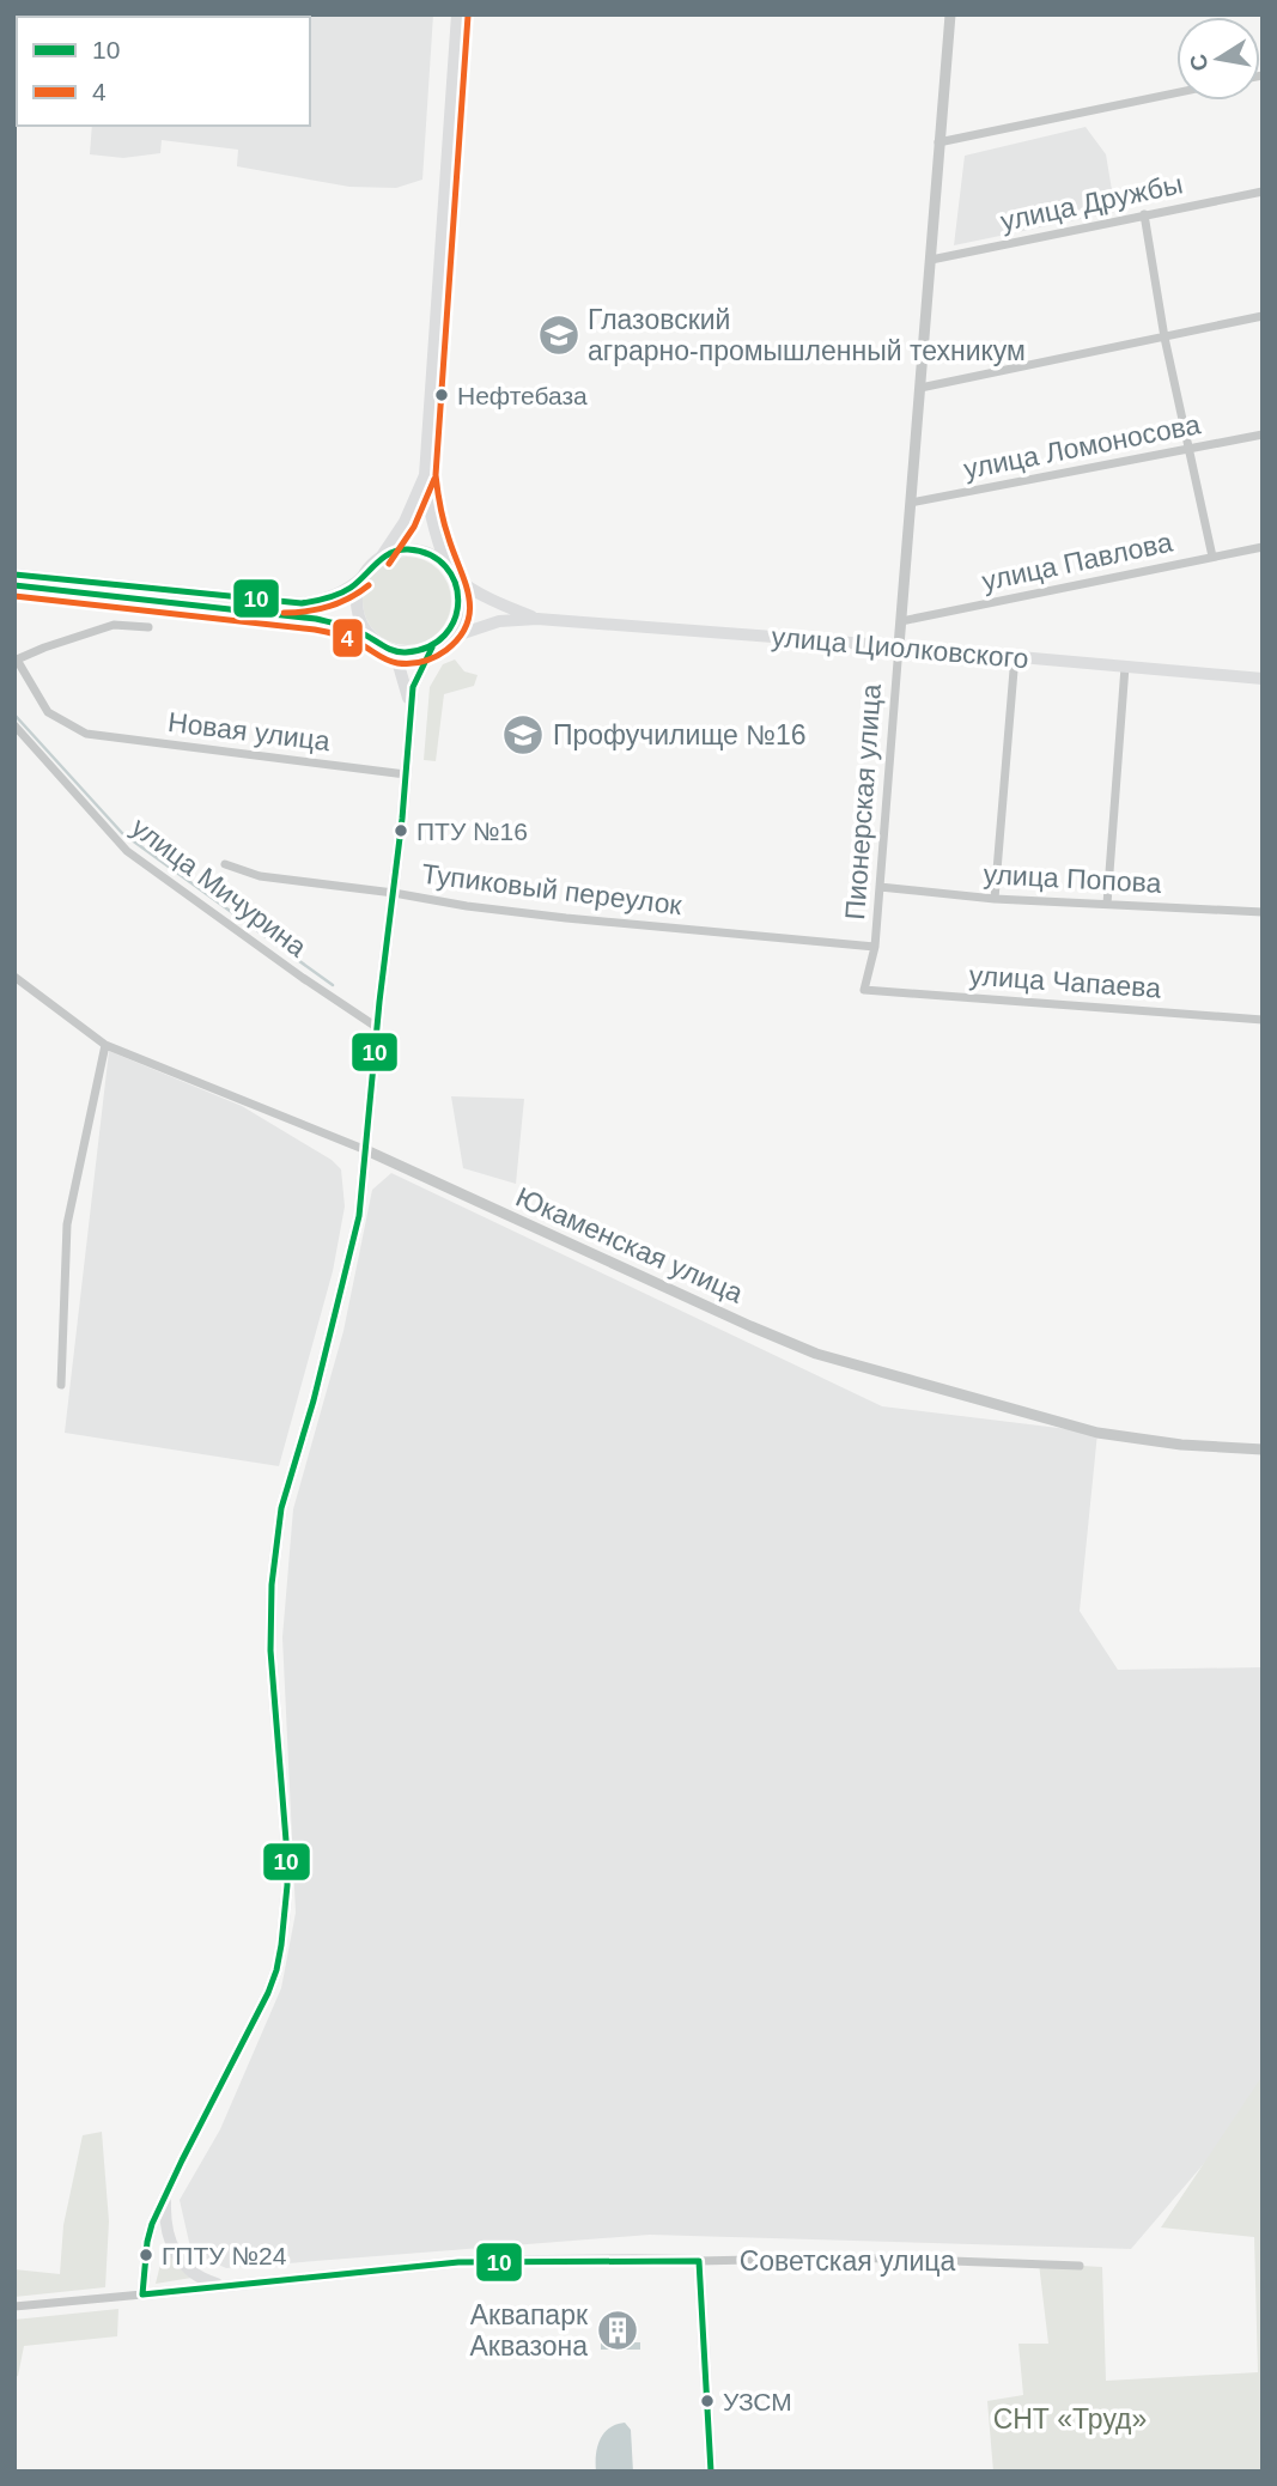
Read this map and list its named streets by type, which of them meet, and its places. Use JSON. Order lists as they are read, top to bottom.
{
  "streets": {
    "main road": ["улица Циолковского", "Советская улица"],
    "street": [
      "улица Дружбы",
      "улица Ломоносова",
      "улица Павлова",
      "Новая улица",
      "Пионерская улица",
      "улица Попова",
      "улица Мичурина",
      "Тупиковый переулок",
      "улица Чапаева",
      "Юкаменская улица"
    ]
  },
  "crossings": [
    ["улица Дружбы", "Пионерская улица"],
    ["улица Ломоносова", "Пионерская улица"],
    ["улица Павлова", "Пионерская улица"],
    ["улица Циолковского", "Пионерская улица"],
    ["Пионерская улица", "улица Попова"],
    ["Пионерская улица", "Тупиковый переулок"],
    ["Пионерская улица", "улица Чапаева"]
  ],
  "parks": ["СНТ «Труд»"],
  "places": {
    "school or university": ["Глазовский аграрно-промышленный техникум", "Профучилище №16"],
    "other": [
      "Нефтебаза",
      "ПТУ №16",
      "ГПТУ №24",
      "УЗСМ"
    ],
    "building": ["Аквапарк Аквазона"]
  },
  "lines": ["transit line 4", "transit line 10"],
  "legend": ["10", "4"],
  "north": "left"
}
